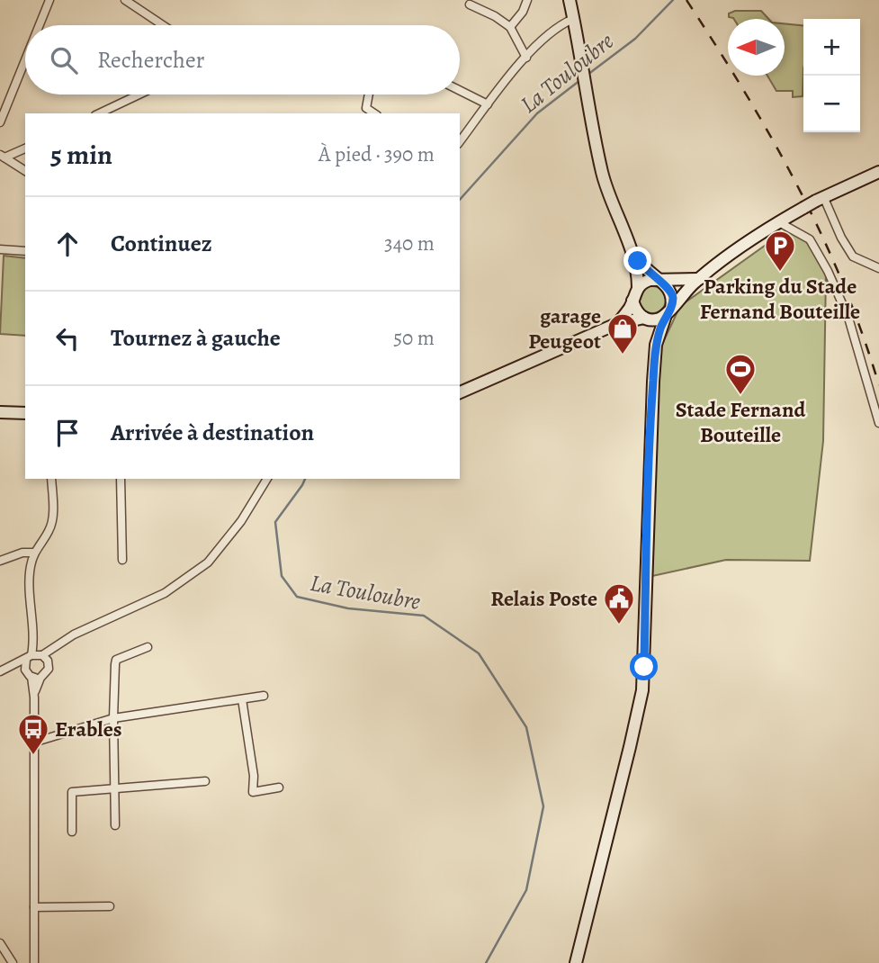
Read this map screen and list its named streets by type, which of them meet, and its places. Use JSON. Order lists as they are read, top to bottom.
{
  "water": ["La Touloubre"],
  "places": {
    "parking": ["Parking du Stade Fernand Bouteille"],
    "shop": ["garage Peugeot"],
    "sports": ["Stade Fernand Bouteille"],
    "public building": ["Relais Poste"],
    "bus stop": ["Erables"]
  },
  "north": "left",
  "page": {
    "map_buttons": ["+", "−"],
    "search": "Rechercher",
    "heading": ["5 min", "À pied · 390 m"],
    "list": [
      ["Continuez", "340 m"],
      ["Tournez à gauche", "50 m"],
      "Arrivée à destination"
    ]
  }
}
